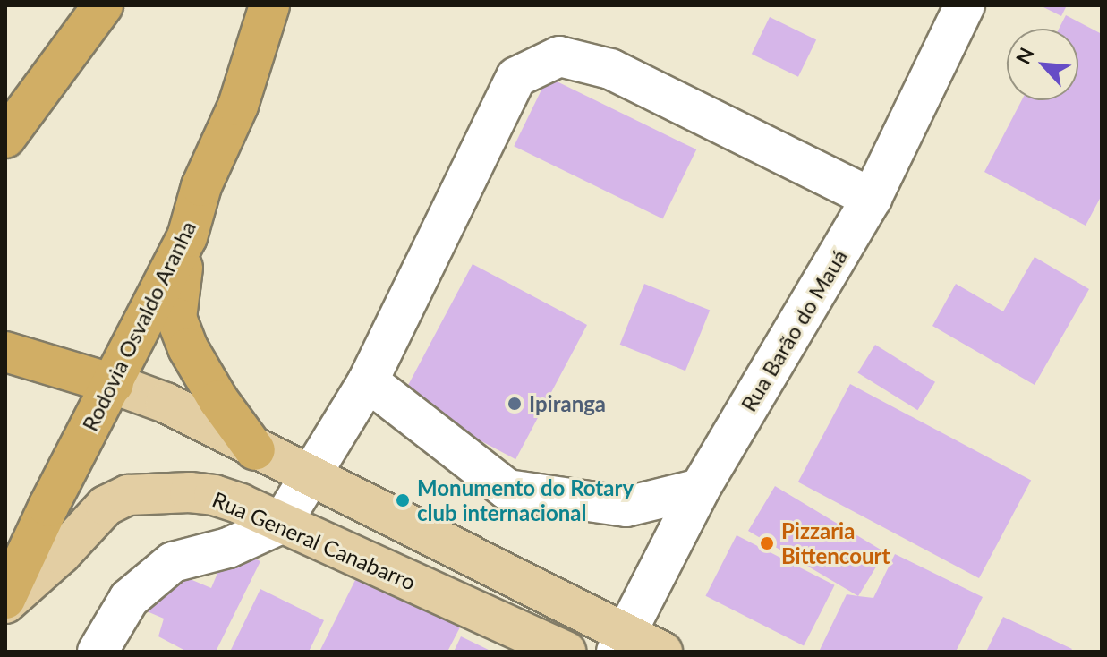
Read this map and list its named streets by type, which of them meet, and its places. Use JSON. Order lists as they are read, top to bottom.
{
  "streets": {
    "highway": ["Rodovia Osvaldo Aranha"],
    "main road": ["Rua General Canabarro"],
    "street": ["Rua Barão do Mauá"]
  },
  "crossings": [
    ["Rodovia Osvaldo Aranha", "Rua General Canabarro"]
  ],
  "places": ["Ipiranga", "Monumento do Rotary club internacional", "Pizzaria Bittencourt"],
  "north": "top left"
}
